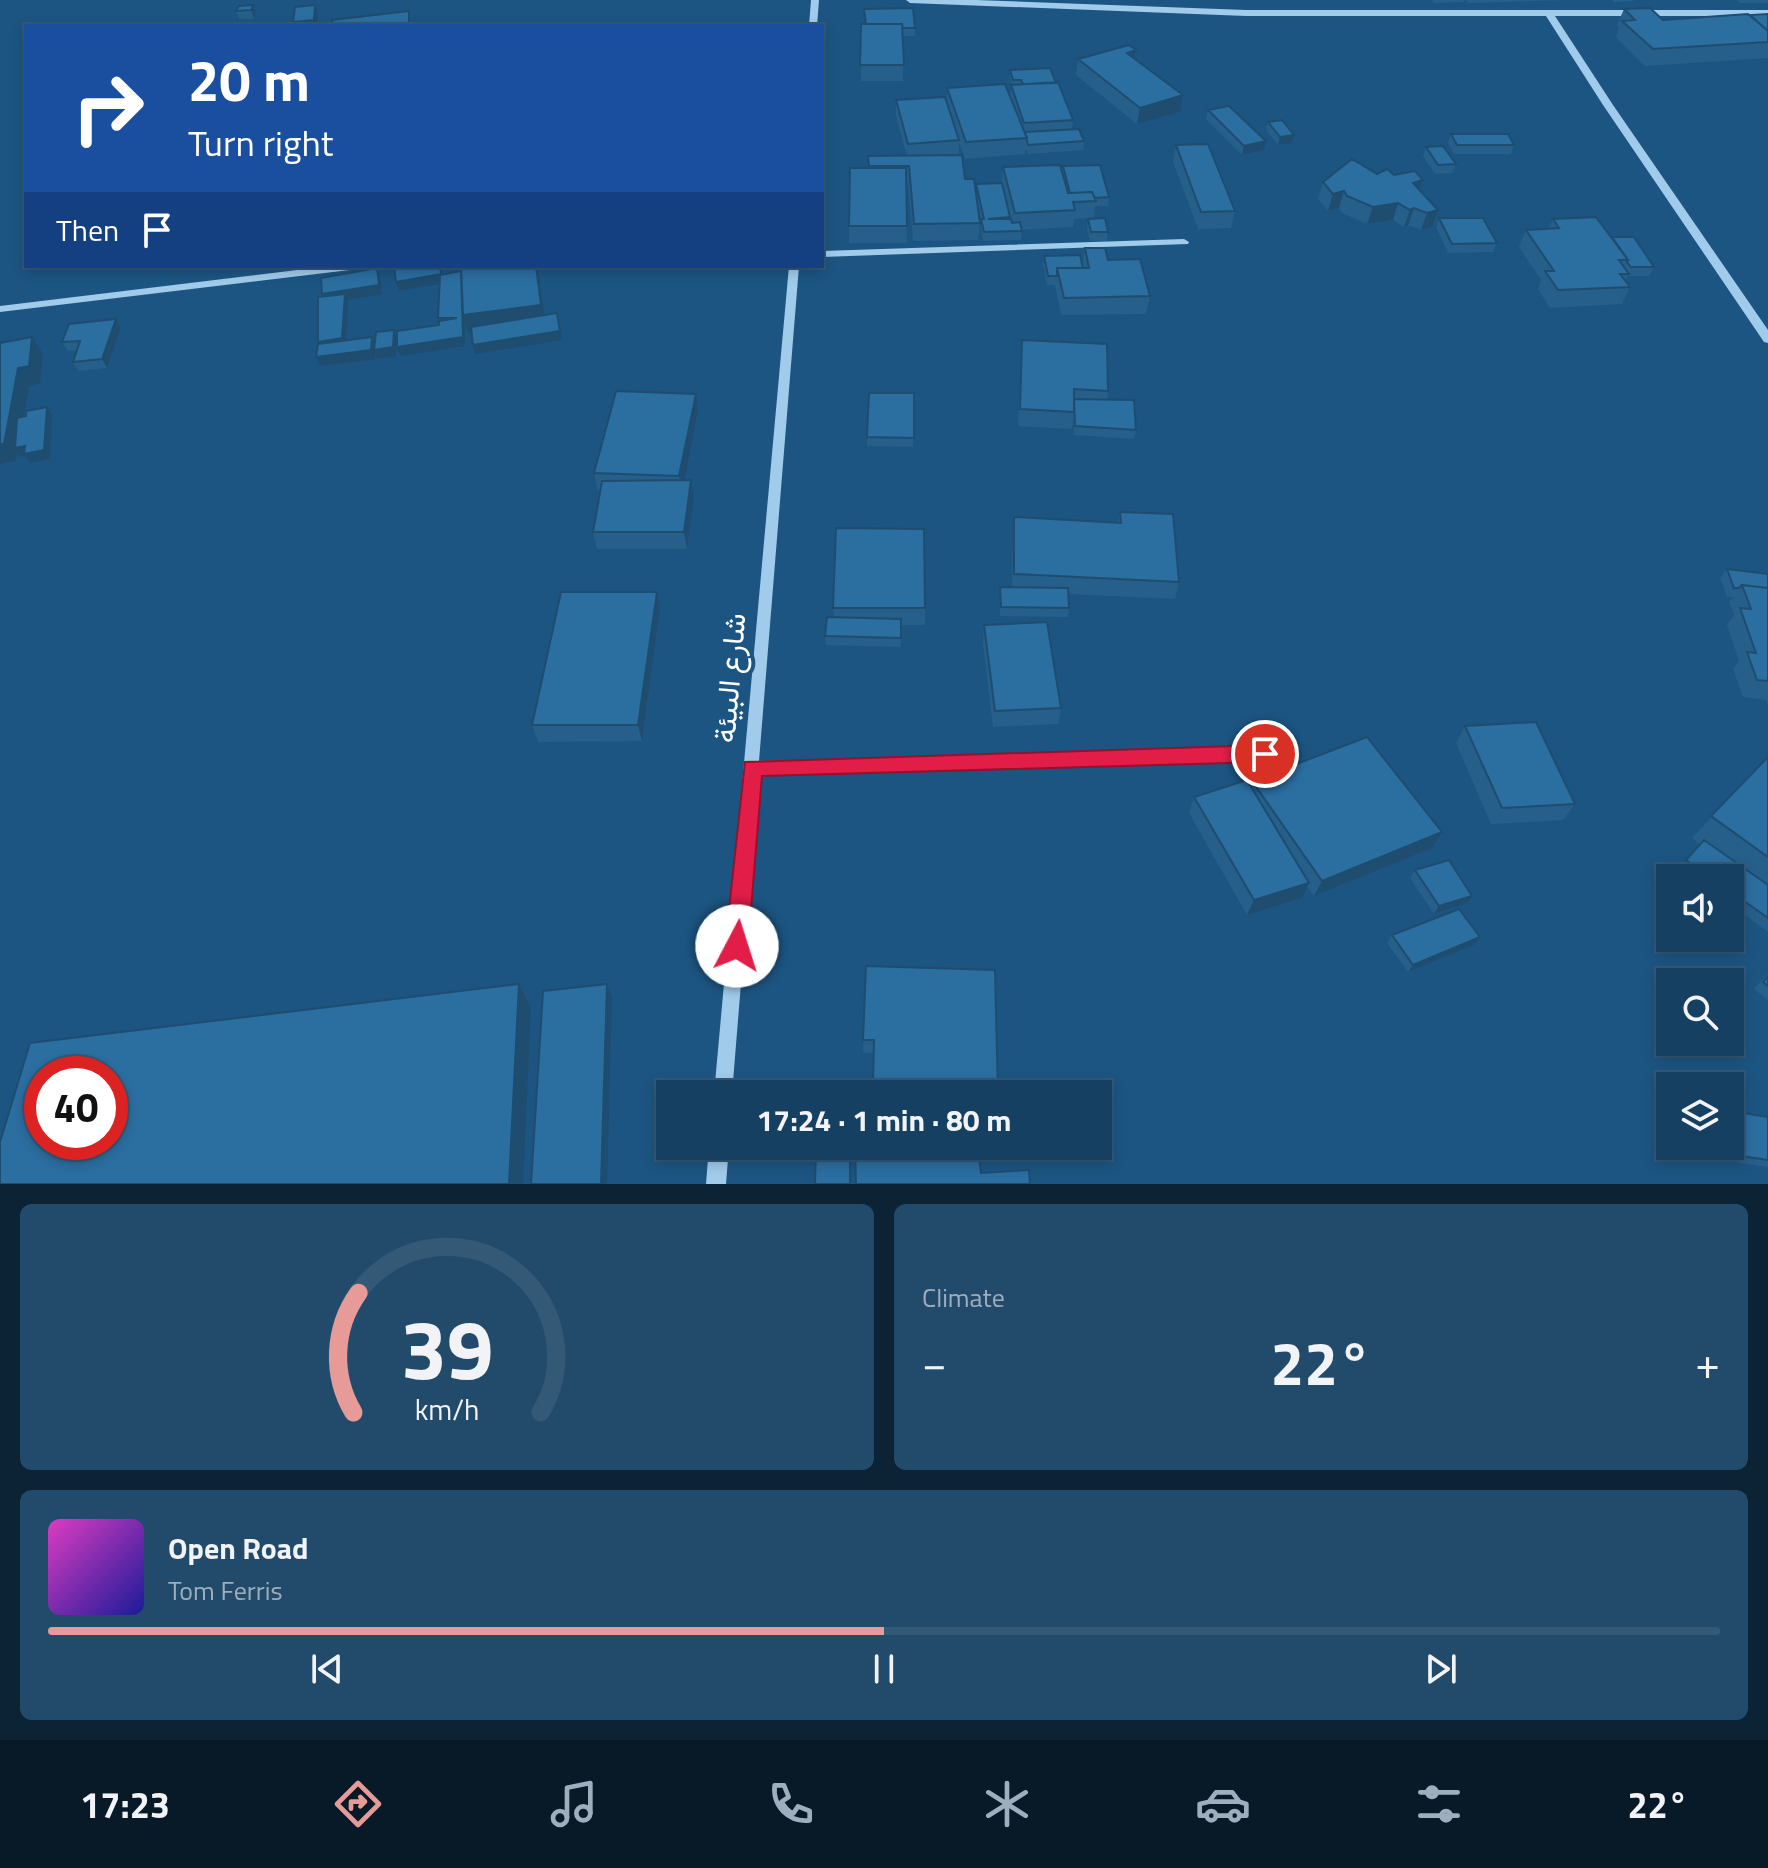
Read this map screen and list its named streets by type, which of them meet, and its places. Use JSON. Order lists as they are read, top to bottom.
{
  "streets": {
    "street": ["شارع البيئة"]
  },
  "page": {
    "turn": ["20 m", "Turn right"],
    "then": "Then",
    "limit": "40",
    "trip": "17:24 · 1 min · 80 m",
    "tile": "Climate",
    "heat": ["−", "22°", "+"],
    "song": ["Open Road", "Tom Ferris"],
    "tabs": ["17:23", "22°"],
    "gauge": ["39", "km/h"]
  }
}
